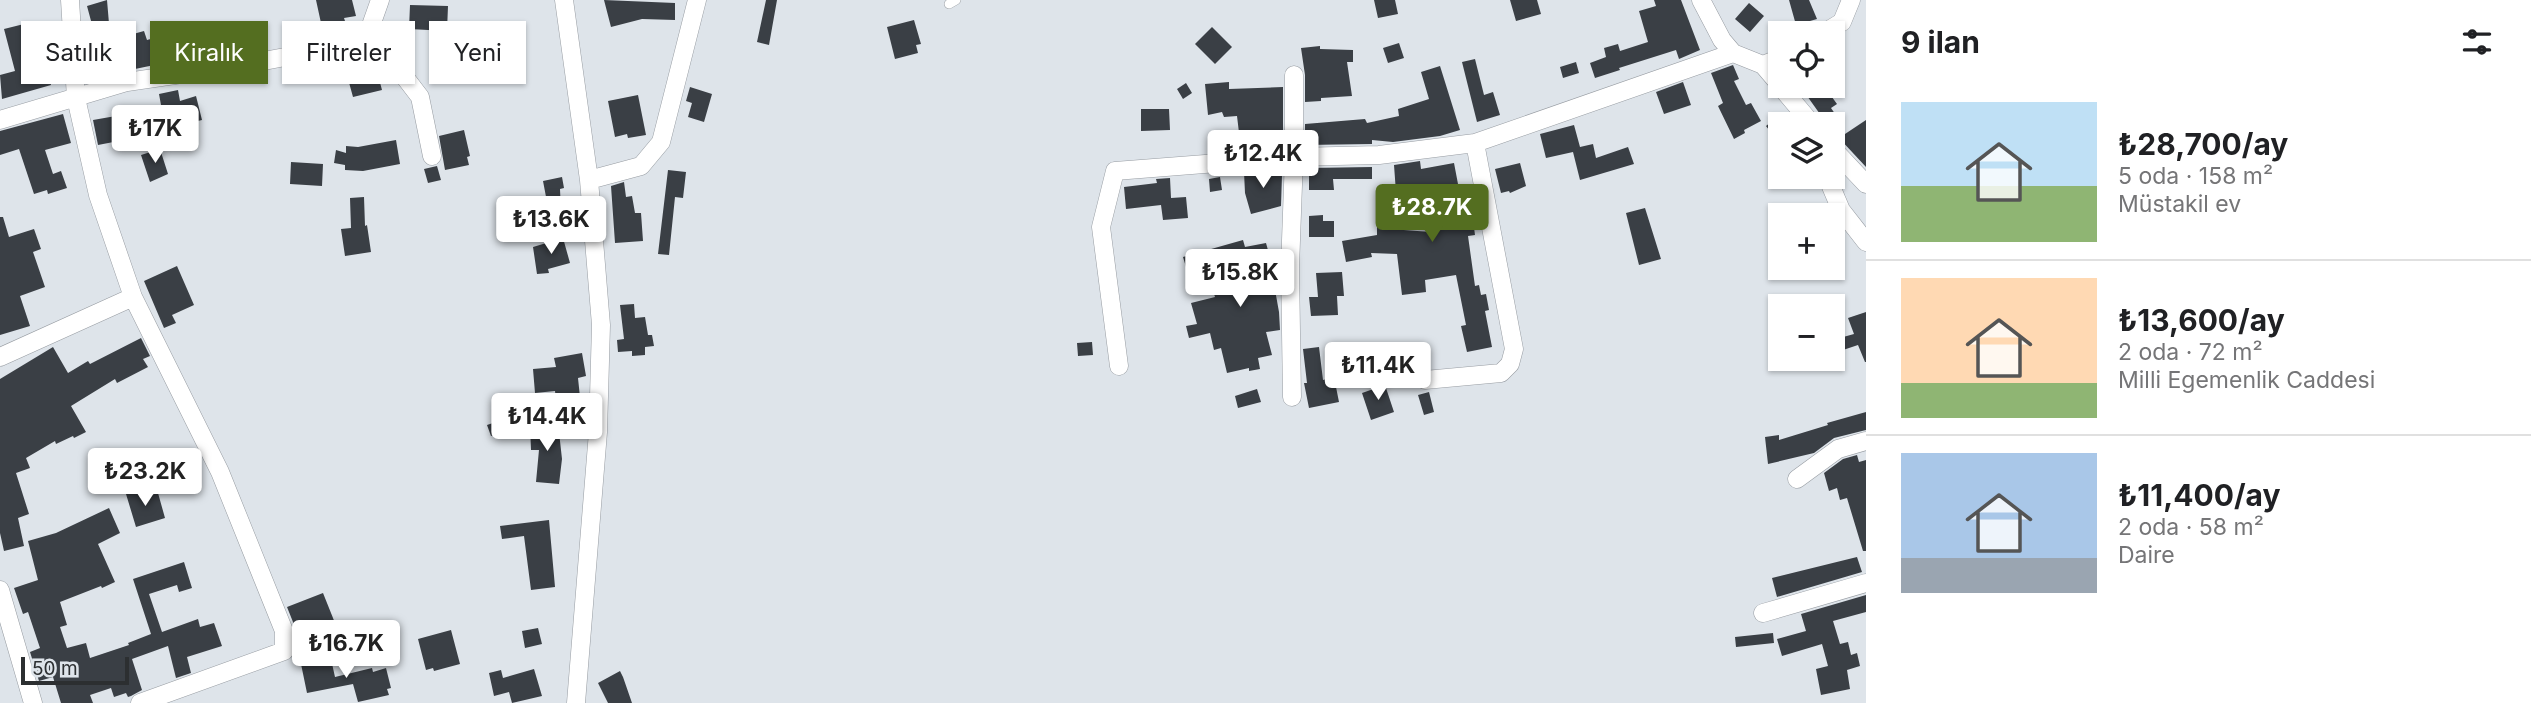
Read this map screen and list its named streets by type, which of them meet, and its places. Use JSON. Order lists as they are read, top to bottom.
{
  "scale_bar": "50 m",
  "page": {
    "heading": "9 ilan",
    "map_buttons": ["+", "−"],
    "chip": [
      "Satılık",
      "Kiralık",
      "Filtreler",
      "Yeni"
    ],
    "list": [
      {
        "name": "₺28,700/ay",
        "note": "5 oda · 158 m² · Müstakil ev"
      },
      {
        "name": "₺13,600/ay",
        "note": "2 oda · 72 m² · Milli Egemenlik Caddesi"
      },
      {
        "name": "₺11,400/ay",
        "note": "2 oda · 58 m² · Daire"
      }
    ],
    "price": [
      "₺17K",
      "₺12.4K",
      "₺28.7K",
      "₺13.6K",
      "₺15.8K",
      "₺11.4K",
      "₺14.4K",
      "₺23.2K",
      "₺16.7K"
    ],
    "scale": "50 m"
  }
}
